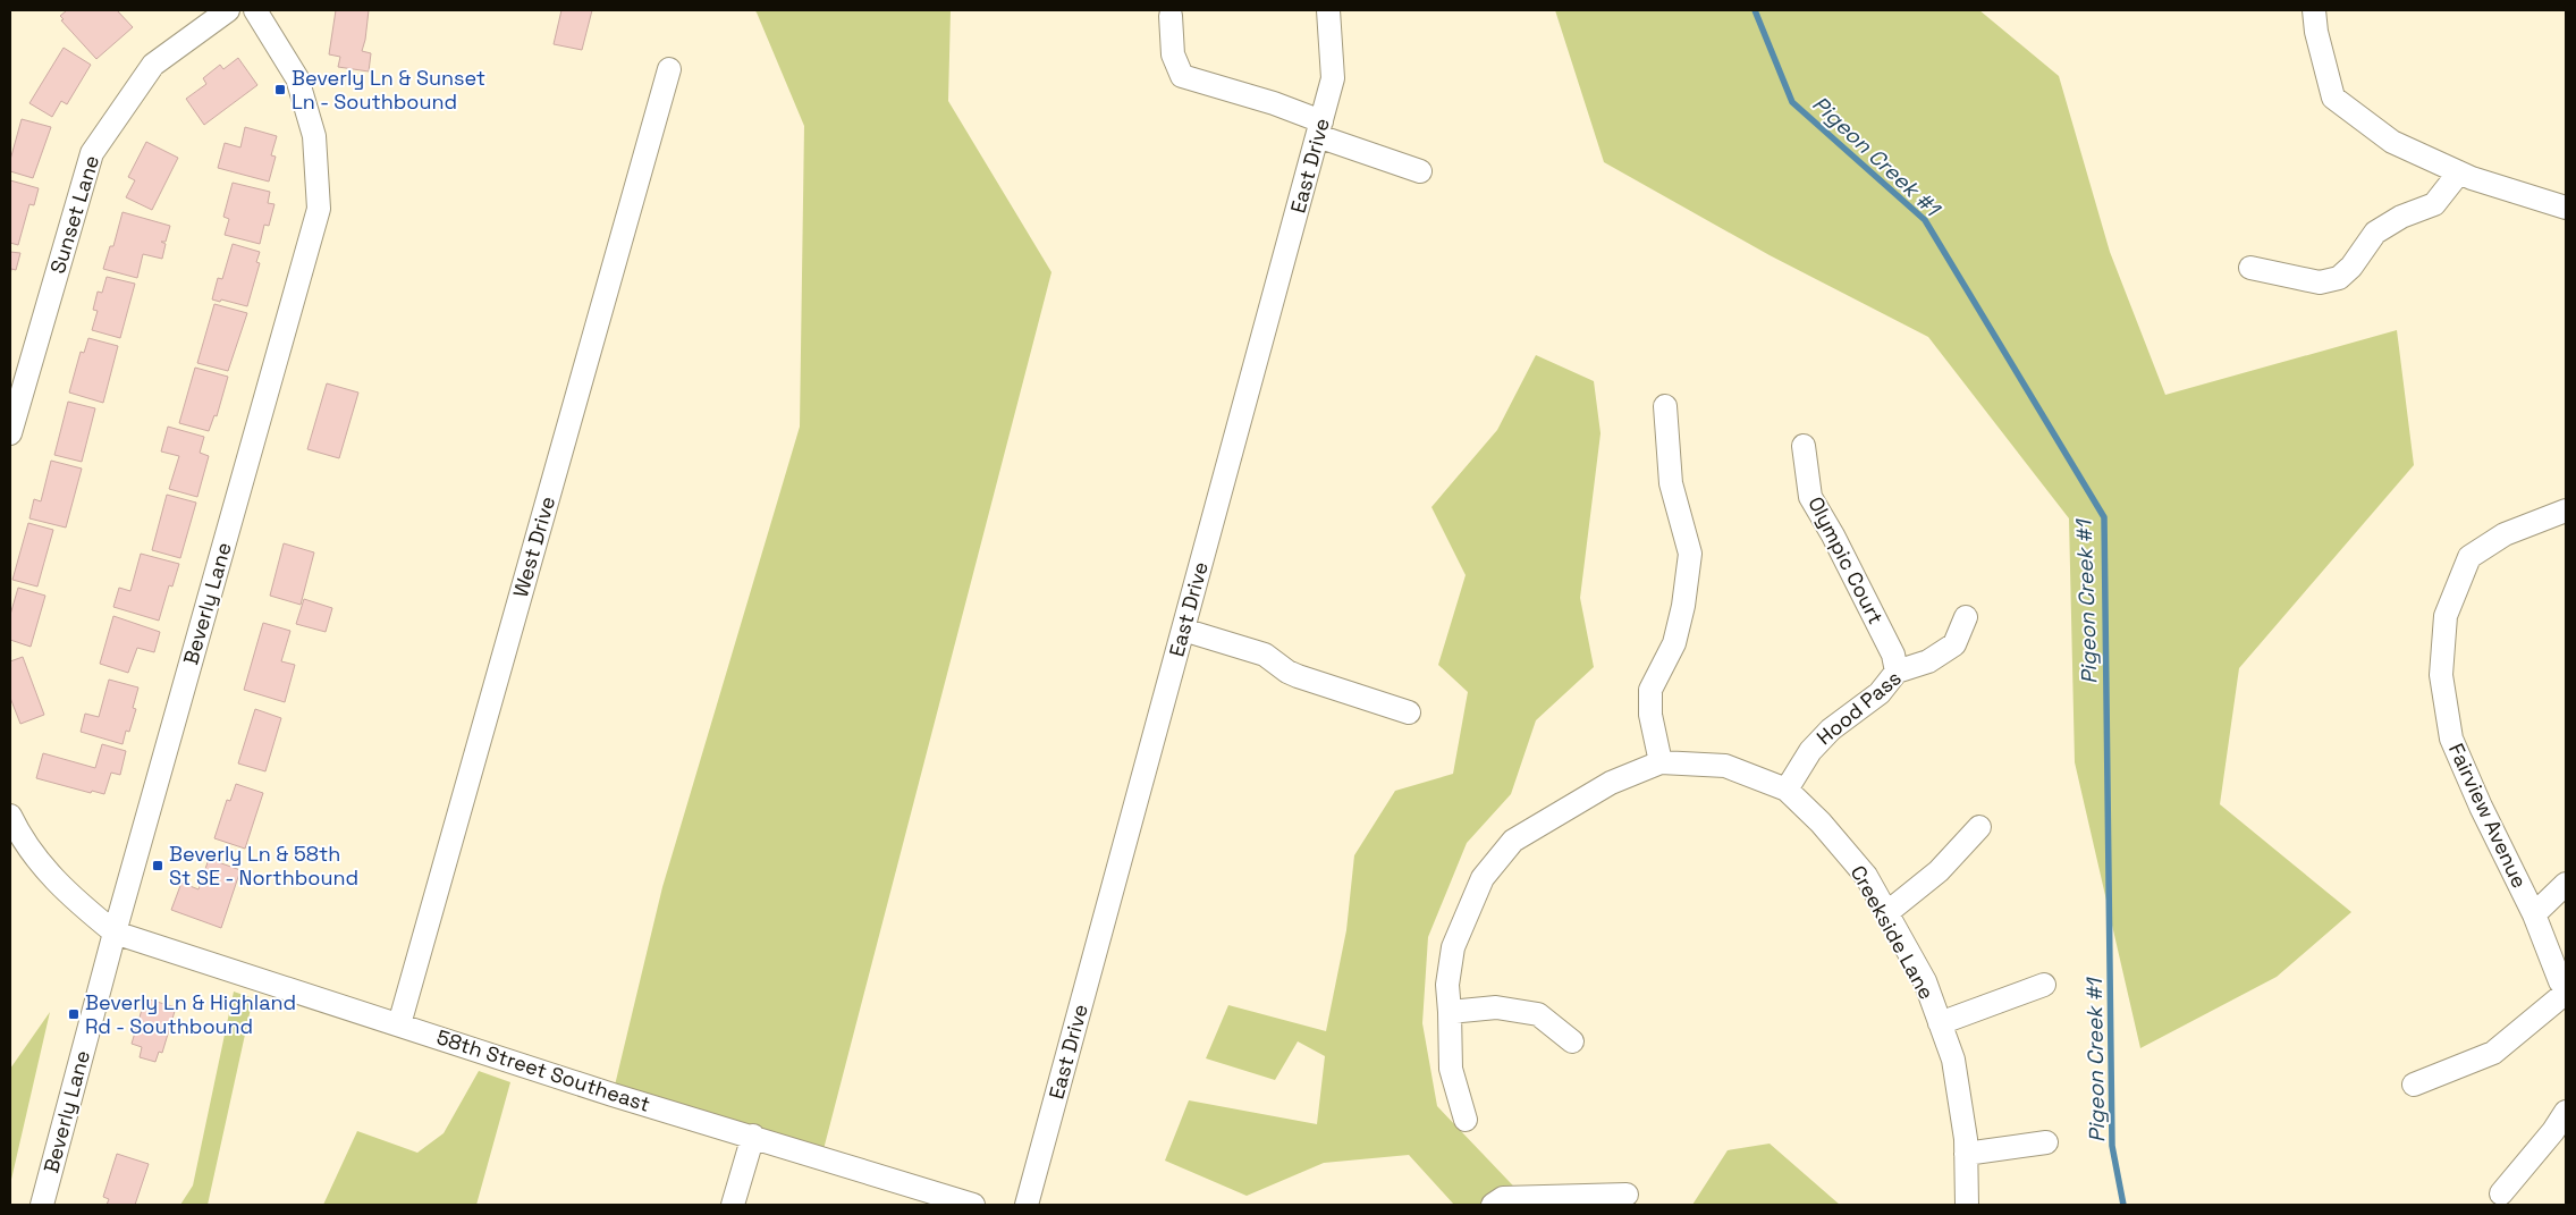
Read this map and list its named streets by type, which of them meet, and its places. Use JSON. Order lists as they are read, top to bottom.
{
  "streets": {
    "street": [
      "East Drive",
      "Sunset Lane",
      "West Drive",
      "Olympic Court",
      "Beverly Lane",
      "Hood Pass",
      "Fairview Avenue",
      "Creekside Lane",
      "58th Street Southeast"
    ]
  },
  "crossings": [
    ["West Drive", "58th Street Southeast"],
    ["Olympic Court", "Hood Pass"],
    ["Beverly Lane", "58th Street Southeast"],
    ["Hood Pass", "Creekside Lane"]
  ],
  "water": ["Pigeon Creek #1"],
  "places": {
    "transit": ["Beverly Ln & Sunset Ln - Southbound", "Beverly Ln & 58th St SE - Northbound", "Beverly Ln & Highland Rd - Southbound"]
  }
}
